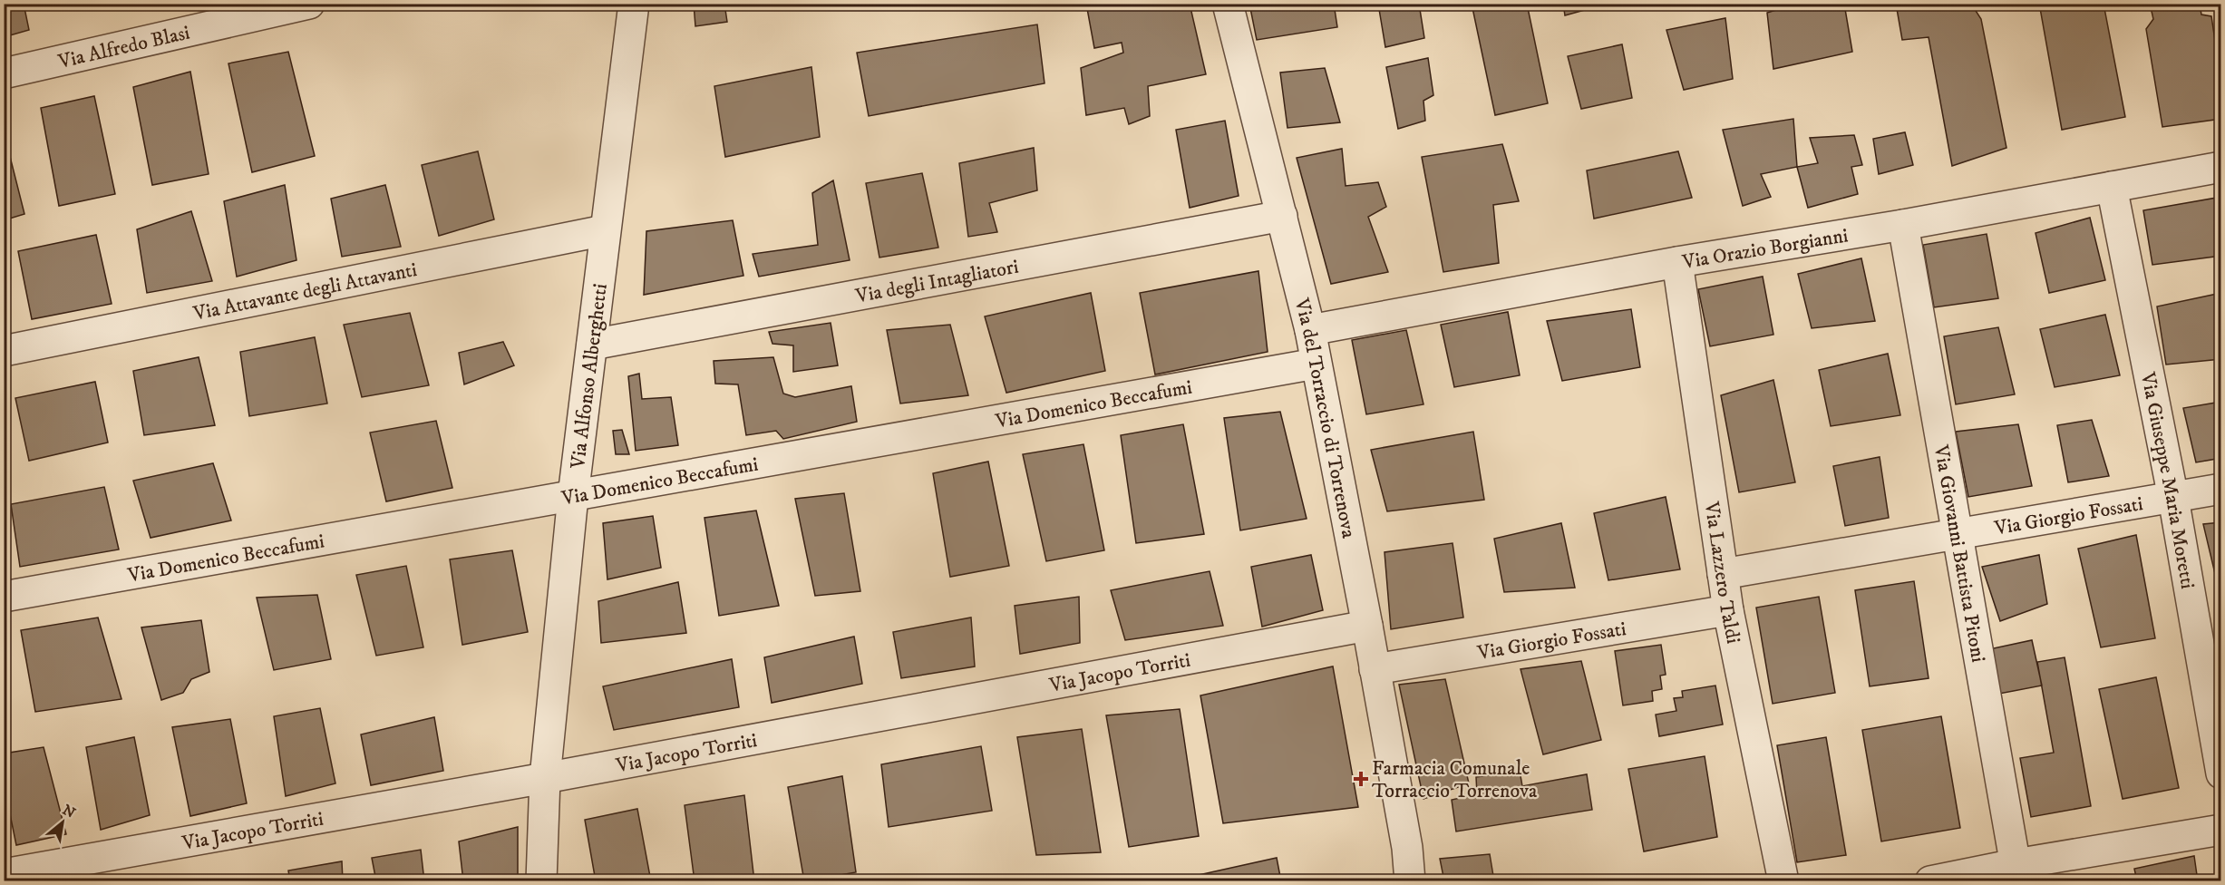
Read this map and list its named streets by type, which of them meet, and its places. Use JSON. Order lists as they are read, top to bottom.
{
  "streets": {
    "street": [
      "Via Alfredo Blasi",
      "Via Orazio Borgianni",
      "Via degli Intagliatori",
      "Via Attavante degli Attavanti",
      "Via Alfonso Alberghetti",
      "Via Domenico Beccafumi",
      "Via del Torraccio di Torrenova",
      "Via Giuseppe Maria Moretti",
      "Via Giorgio Fossati",
      "Via Giovanni Battista Pitoni",
      "Via Lazzero Taldi",
      "Via Jacopo Torriti"
    ]
  },
  "crossings": [
    ["Via Orazio Borgianni", "Via del Torraccio di Torrenova"],
    ["Via Orazio Borgianni", "Via Giuseppe Maria Moretti"],
    ["Via Orazio Borgianni", "Via Giovanni Battista Pitoni"],
    ["Via Orazio Borgianni", "Via Lazzero Taldi"],
    ["Via degli Intagliatori", "Via Alfonso Alberghetti"],
    ["Via degli Intagliatori", "Via del Torraccio di Torrenova"],
    ["Via Attavante degli Attavanti", "Via Alfonso Alberghetti"],
    ["Via Alfonso Alberghetti", "Via Domenico Beccafumi"],
    ["Via Alfonso Alberghetti", "Via Jacopo Torriti"],
    ["Via Domenico Beccafumi", "Via del Torraccio di Torrenova"],
    ["Via del Torraccio di Torrenova", "Via Giorgio Fossati"],
    ["Via del Torraccio di Torrenova", "Via Jacopo Torriti"],
    ["Via Giuseppe Maria Moretti", "Via Giorgio Fossati"],
    ["Via Giorgio Fossati", "Via Giovanni Battista Pitoni"],
    ["Via Giorgio Fossati", "Via Lazzero Taldi"]
  ],
  "places": {
    "health": ["Farmacia Comunale Torraccio Torrenova"]
  },
  "north": "top right"
}
